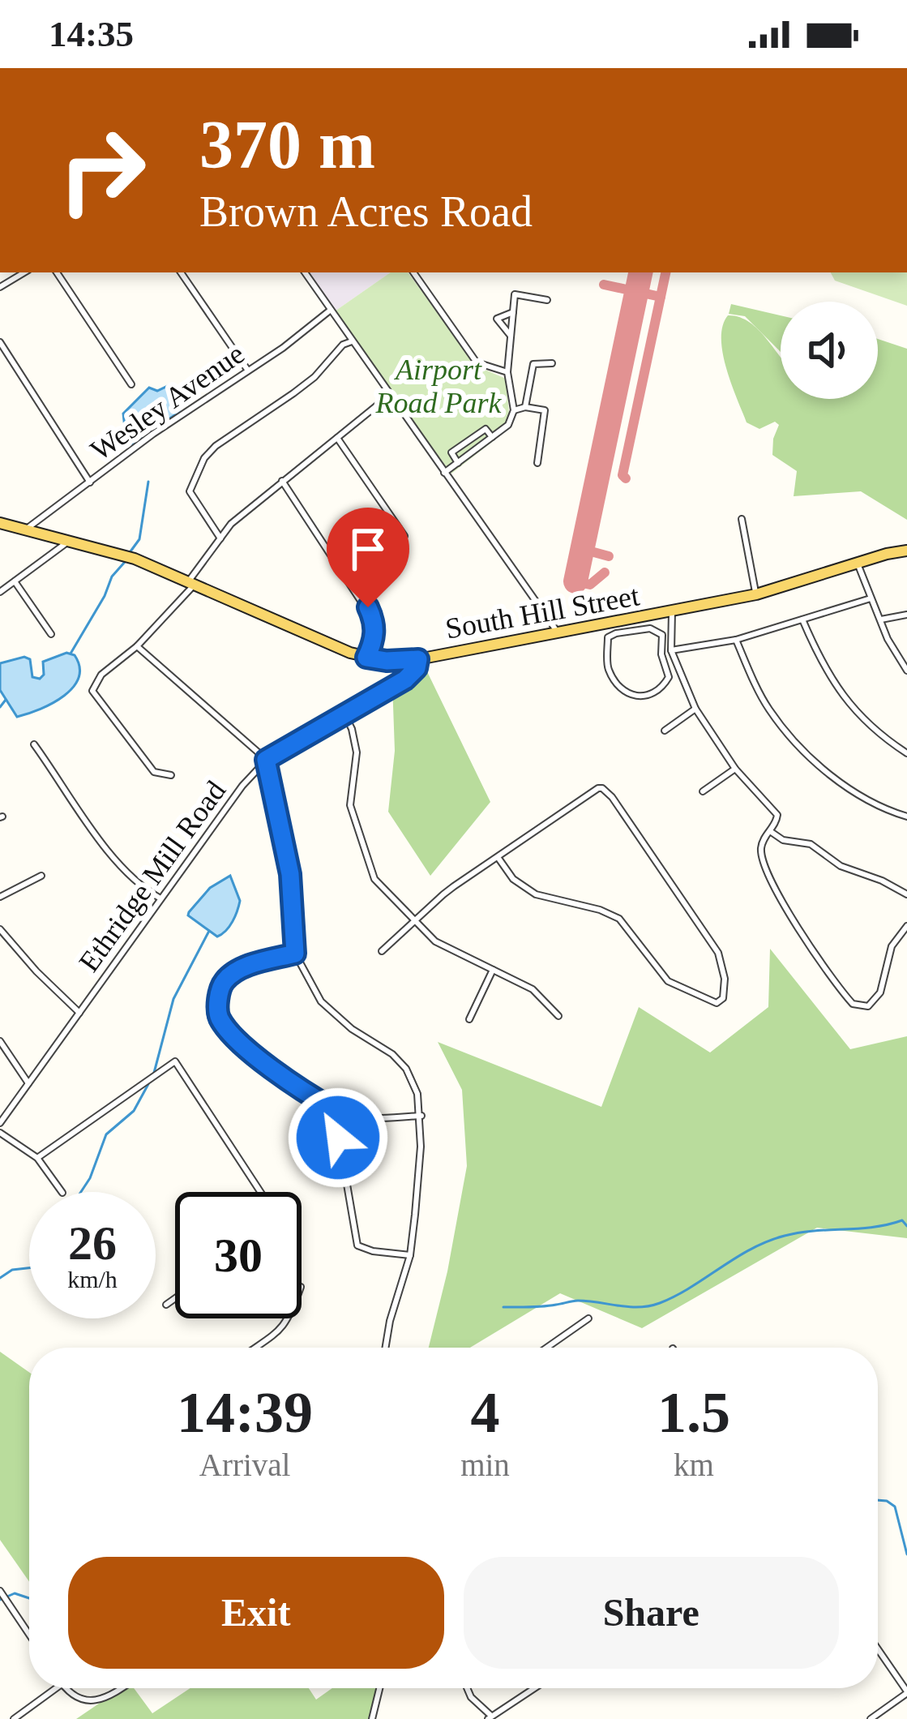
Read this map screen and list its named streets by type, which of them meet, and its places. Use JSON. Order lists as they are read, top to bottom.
{
  "streets": {
    "main road": ["South Hill Street"],
    "street": ["Wesley Avenue", "Ethridge Mill Road"]
  },
  "crossings": [
    ["Wesley Avenue", "South Hill Street"],
    ["South Hill Street", "Ethridge Mill Road"]
  ],
  "parks": ["Airport Road Park"],
  "page": {
    "status": "14:35",
    "turn": ["370 m", "Brown Acres Road"],
    "speed": "26 km/h",
    "limit": "30",
    "eta": [
      "14:39",
      "Arrival",
      "4",
      "min",
      "1.5",
      "km"
    ],
    "buttons": ["Exit", "Share"]
  }
}
